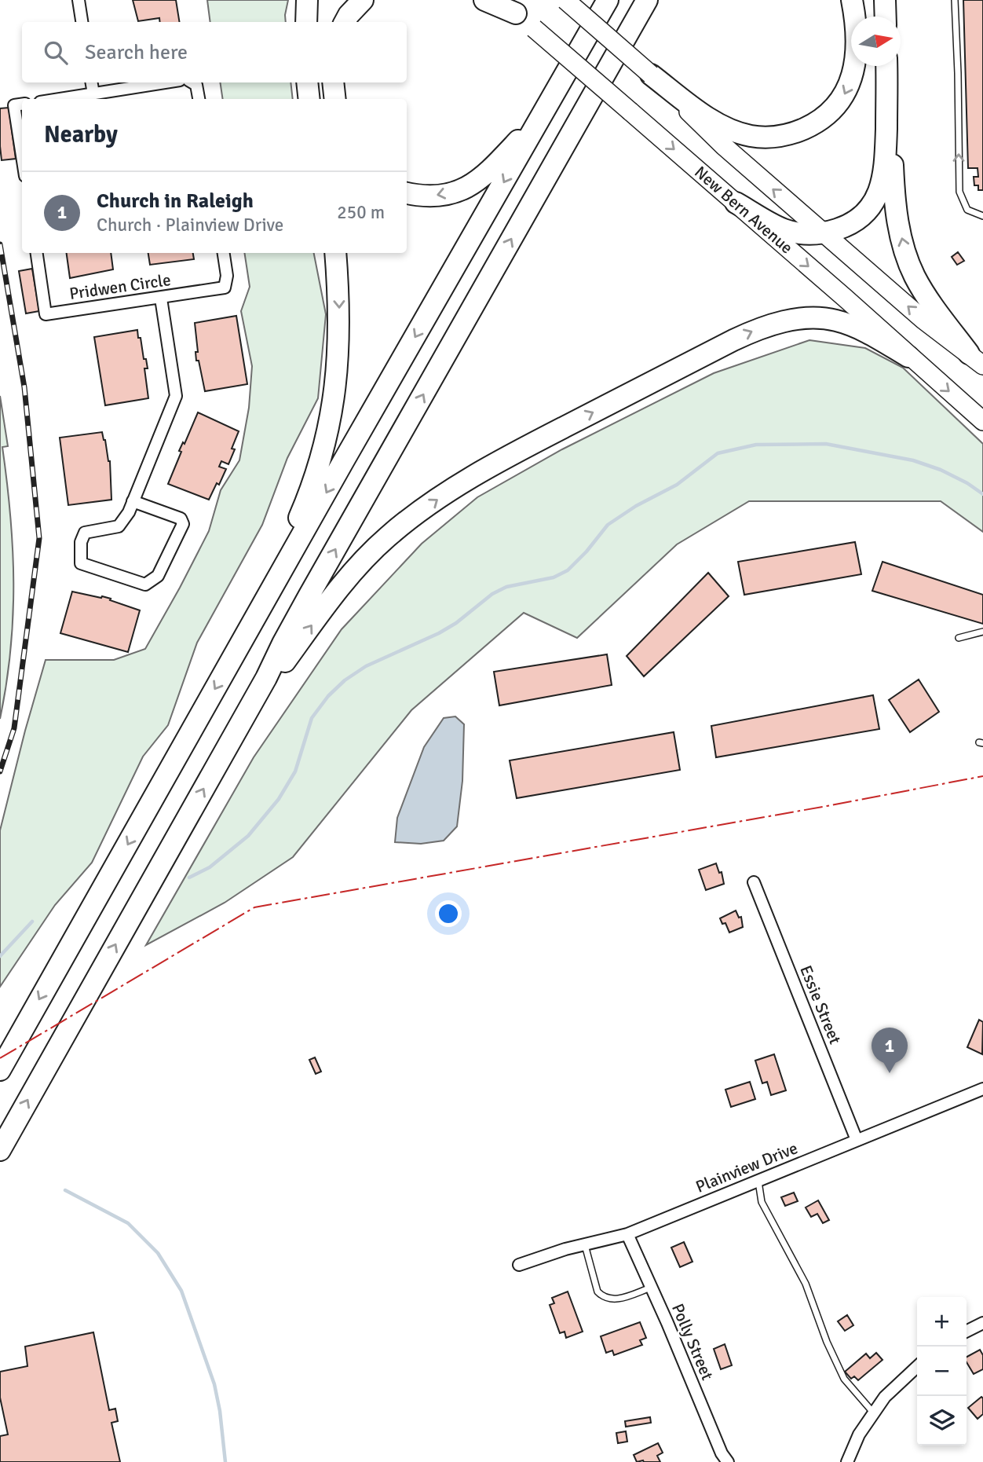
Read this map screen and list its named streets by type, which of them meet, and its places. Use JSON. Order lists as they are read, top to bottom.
{
  "streets": {
    "main road": ["New Bern Avenue"],
    "street": [
      "Pridwen Circle",
      "Essie Street",
      "Plainview Drive",
      "Polly Street"
    ]
  },
  "crossings": [
    ["Essie Street", "Plainview Drive"],
    ["Plainview Drive", "Polly Street"]
  ],
  "north": "right",
  "page": {
    "search": "Search here",
    "heading": "Nearby",
    "list": [
      {
        "mark": "1",
        "name": "Church in Raleigh",
        "note": "Church · Plainview Drive",
        "value": "250 m"
      }
    ],
    "pins": "1",
    "map_buttons": ["+", "−"]
  }
}
